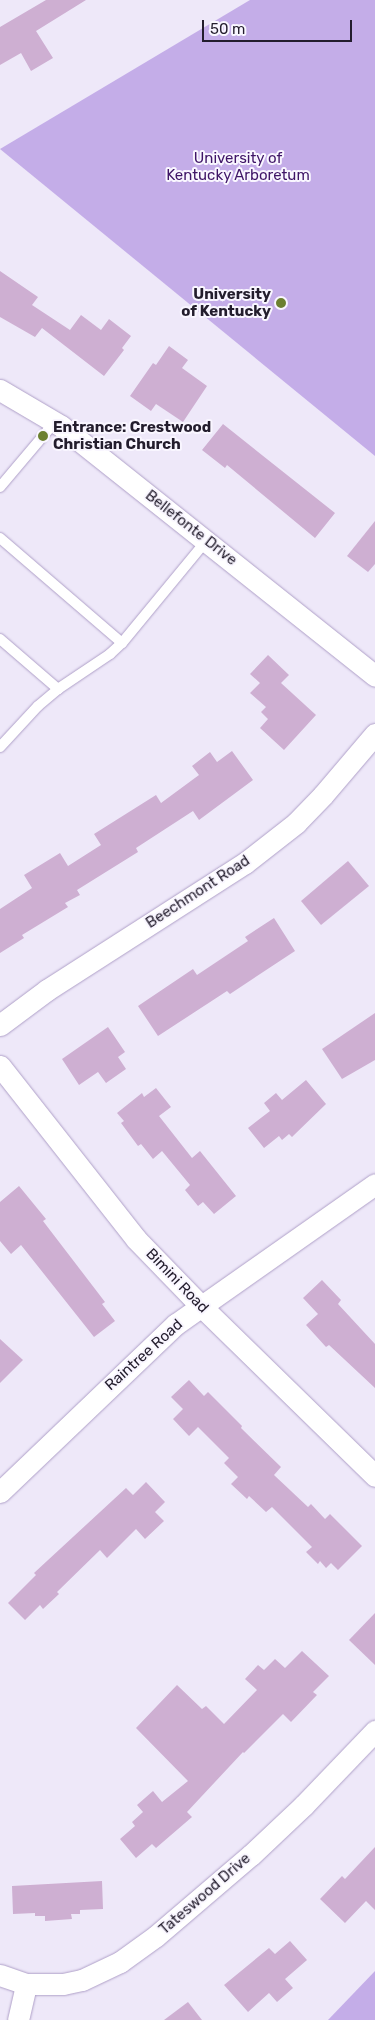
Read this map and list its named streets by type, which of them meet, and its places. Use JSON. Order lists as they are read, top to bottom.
{
  "streets": {
    "street": [
      "Bellefonte Drive",
      "Beechmont Road",
      "Bimini Road",
      "Raintree Road",
      "Tateswood Drive"
    ]
  },
  "crossings": [
    ["Bimini Road", "Raintree Road"]
  ],
  "parks": ["University of Kentucky Arboretum"],
  "places": ["University of Kentucky", "Entrance: Crestwood Christian Church"],
  "scale_bar": "50 m"
}
